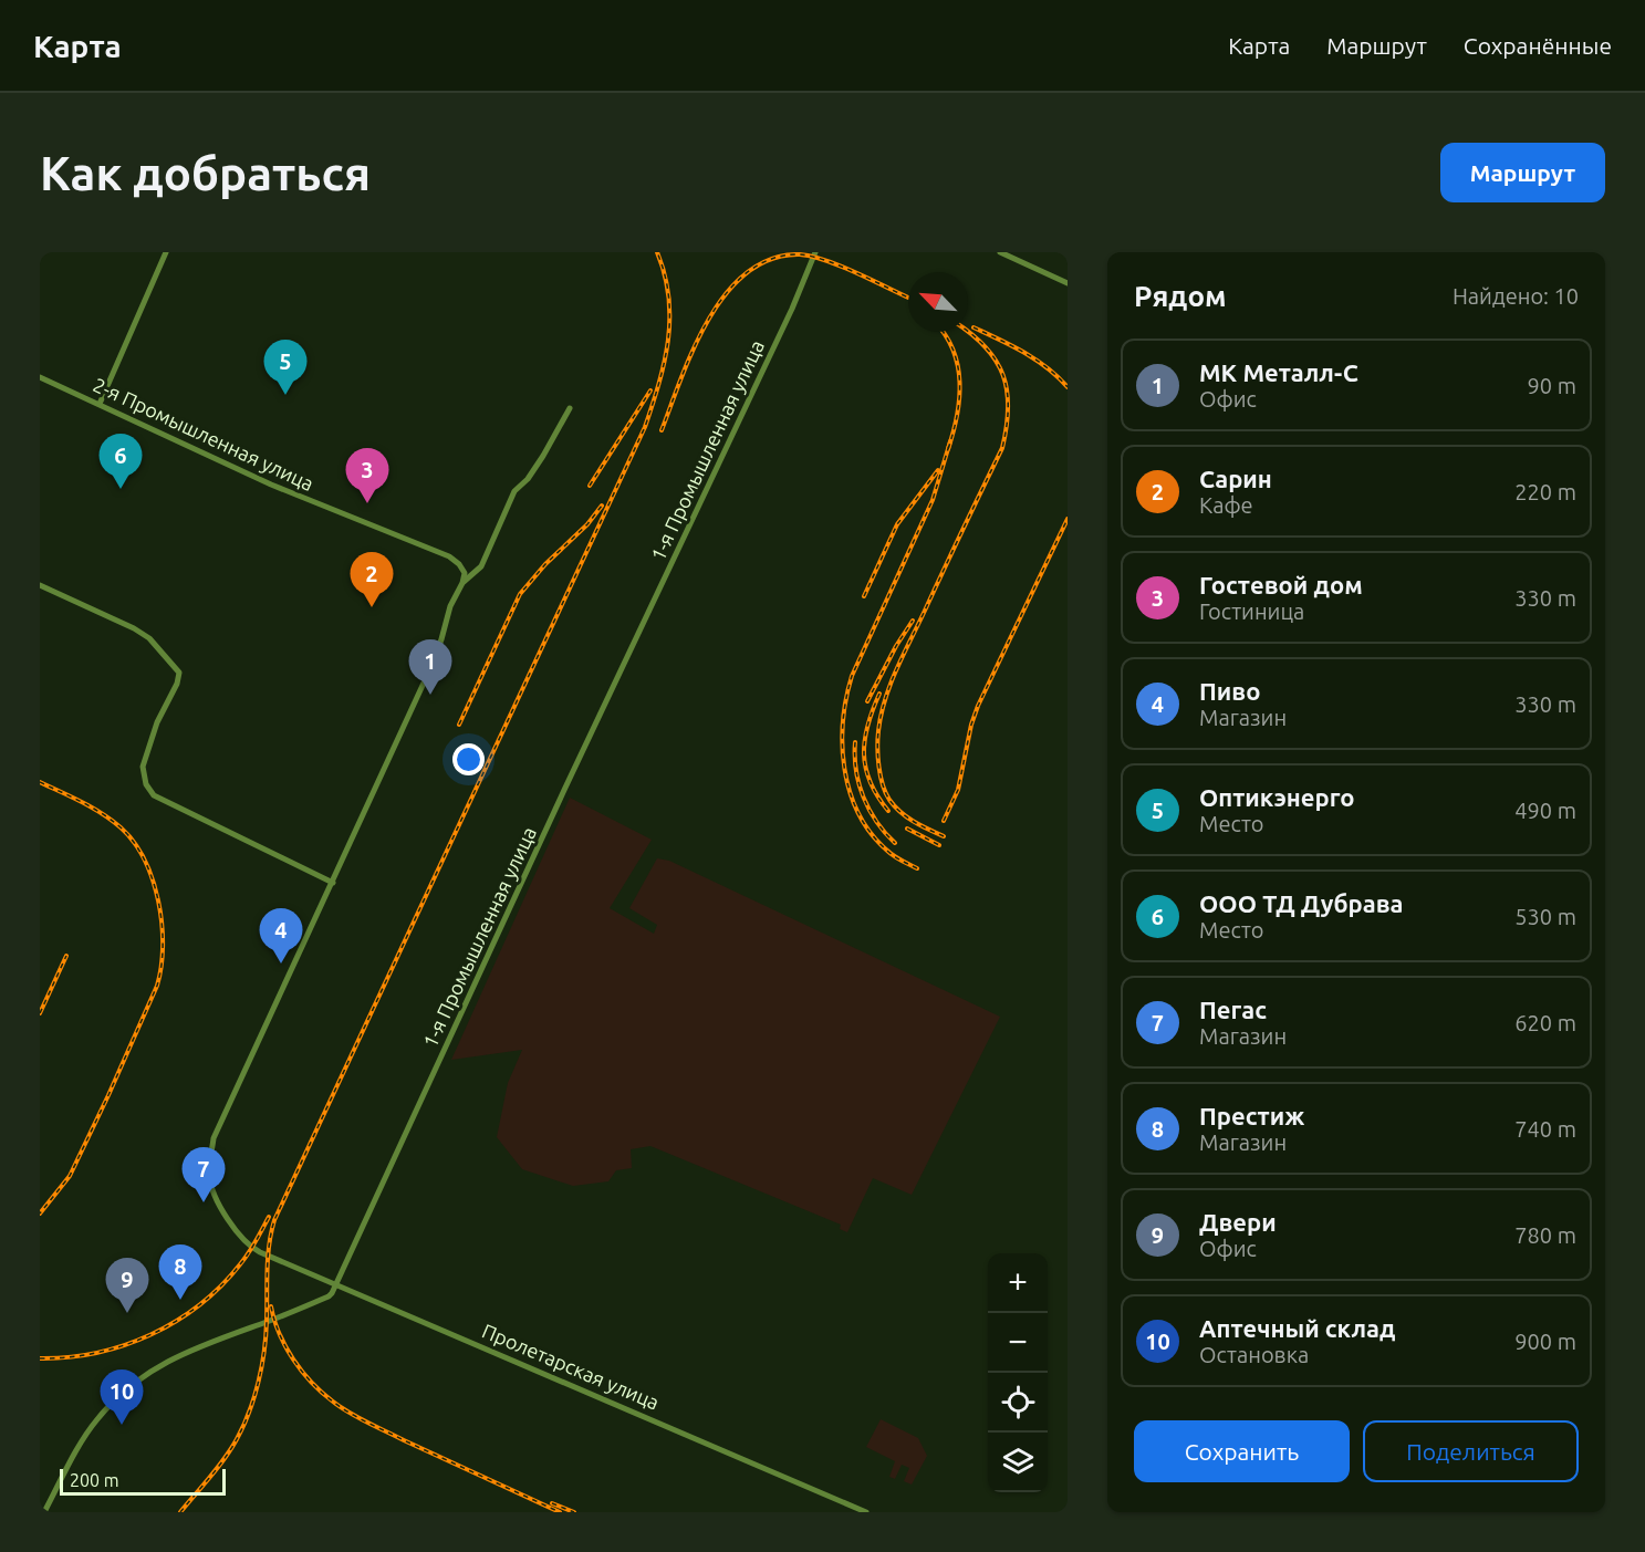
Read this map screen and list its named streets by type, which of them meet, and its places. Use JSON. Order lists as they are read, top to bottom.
{
  "streets": {
    "street": ["2-я Промышленная улица", "1-я Промышленная улица", "Пролетарская улица"]
  },
  "crossings": [
    ["1-я Промышленная улица", "Пролетарская улица"]
  ],
  "scale_bar": "200 m",
  "north": "top left",
  "page": {
    "header": "Карта",
    "nav": ["Карта", "Маршрут", "Сохранённые"],
    "buttons": [
      "Маршрут",
      ["Сохранить", "Поделиться"]
    ],
    "title": "Как добраться",
    "heading": ["Рядом", "Найдено: 10"],
    "list": [
      {
        "mark": "1",
        "name": "МК Металл-С",
        "note": "Офис",
        "value": "90 m"
      },
      {
        "mark": "2",
        "name": "Сарин",
        "note": "Кафе",
        "value": "220 m"
      },
      {
        "mark": "3",
        "name": "Гостевой дом",
        "note": "Гостиница",
        "value": "330 m"
      },
      {
        "mark": "4",
        "name": "Пиво",
        "note": "Магазин",
        "value": "330 m"
      },
      {
        "mark": "5",
        "name": "Оптикэнерго",
        "note": "Место",
        "value": "490 m"
      },
      {
        "mark": "6",
        "name": "ООО ТД Дубрава",
        "note": "Место",
        "value": "530 m"
      },
      {
        "mark": "7",
        "name": "Пегас",
        "note": "Магазин",
        "value": "620 m"
      },
      {
        "mark": "8",
        "name": "Престиж",
        "note": "Магазин",
        "value": "740 m"
      },
      {
        "mark": "9",
        "name": "Двери",
        "note": "Офис",
        "value": "780 m"
      },
      {
        "mark": "10",
        "name": "Аптечный склад",
        "note": "Остановка",
        "value": "900 m"
      }
    ],
    "pins": [
      "5",
      "6",
      "3",
      "2",
      "1",
      "4",
      "7",
      "8",
      "9",
      "10"
    ],
    "map_buttons": ["+", "−"],
    "scale": "200 m"
  }
}
